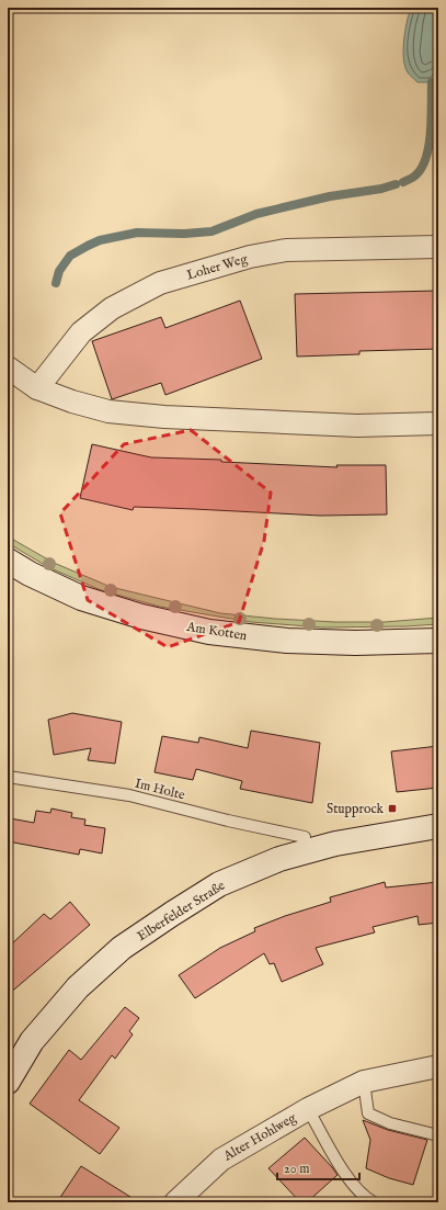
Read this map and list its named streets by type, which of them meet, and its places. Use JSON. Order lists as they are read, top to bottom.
{
  "streets": {
    "main road": ["Am Kotten", "Elberfelder Straße"],
    "street": ["Loher Weg", "Alter Hohlweg"],
    "lane": ["Im Holte"]
  },
  "places": {
    "transit": ["Stupprock"]
  },
  "scale_bar": "20 m"
}
